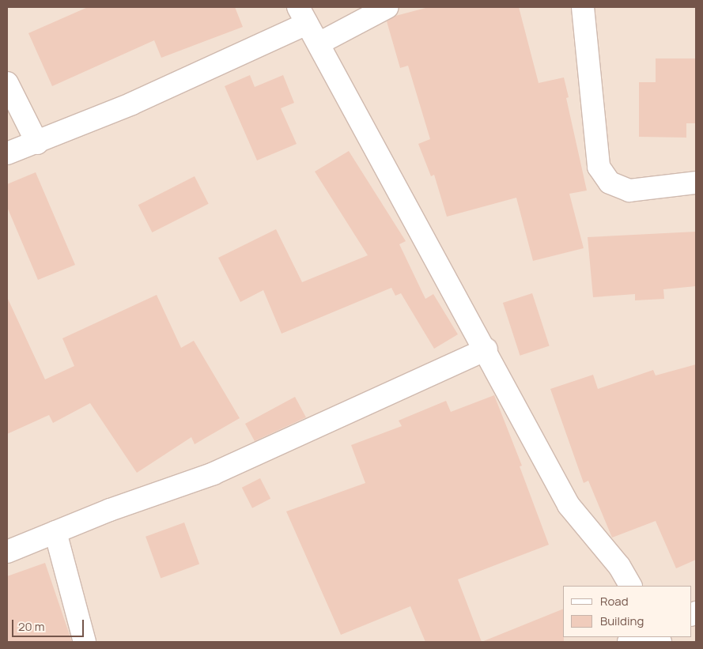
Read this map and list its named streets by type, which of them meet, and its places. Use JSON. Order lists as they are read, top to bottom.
{
  "legend": ["Road", "Building"],
  "scale_bar": "20 m"
}
